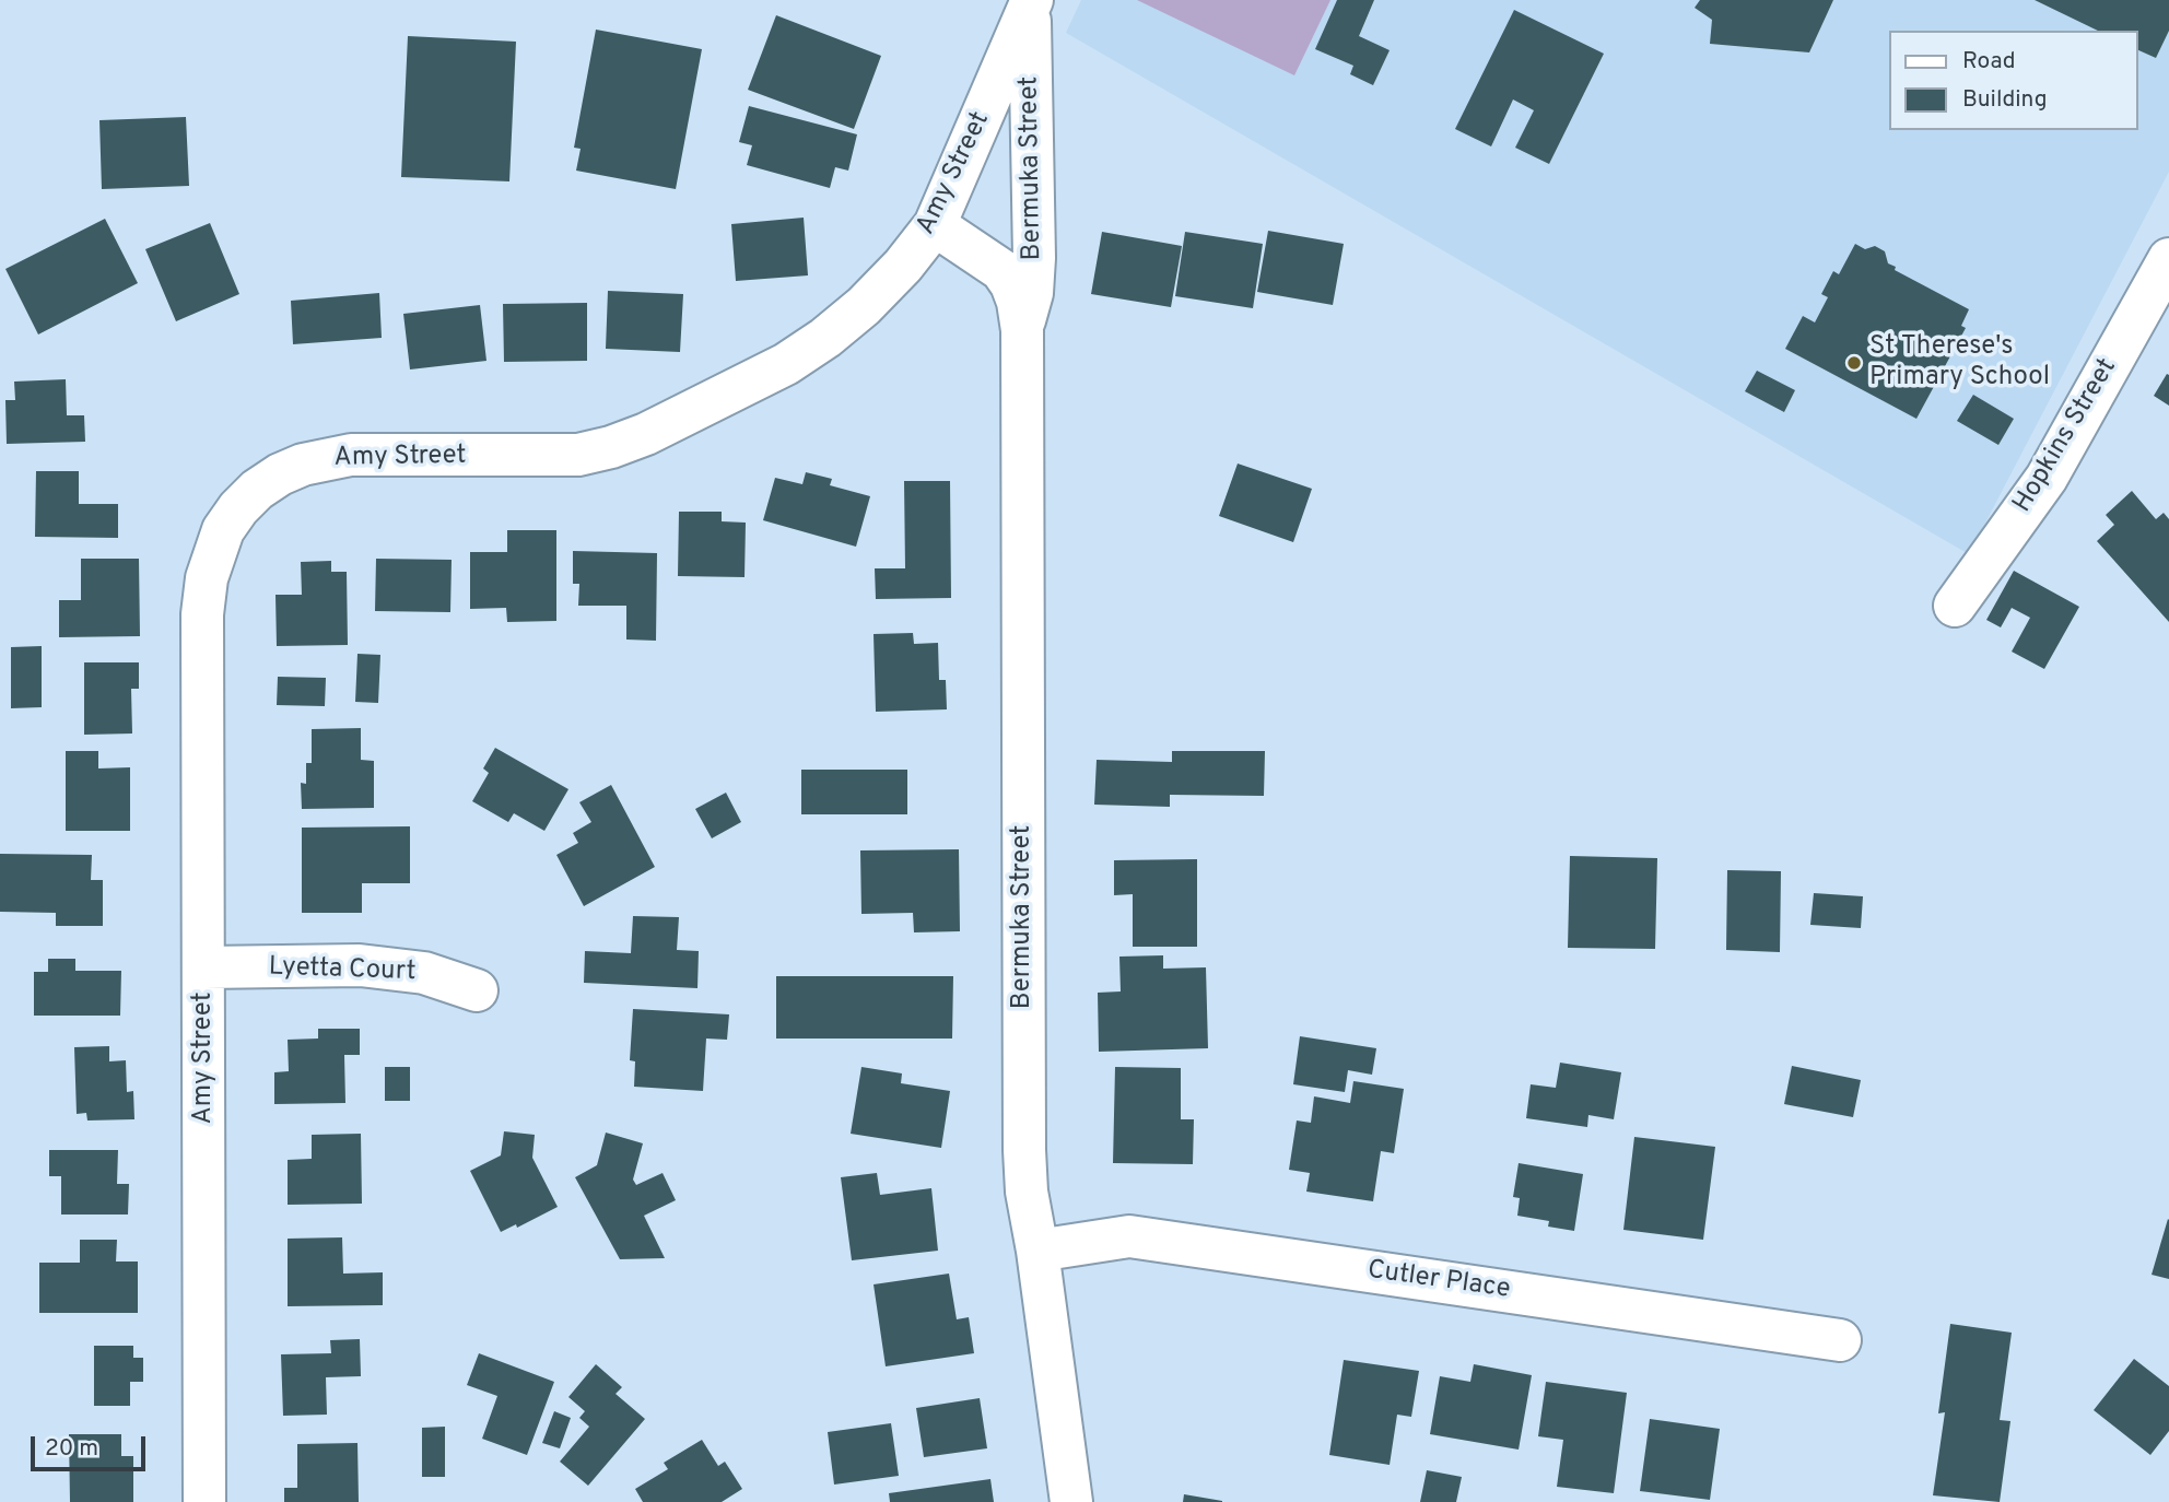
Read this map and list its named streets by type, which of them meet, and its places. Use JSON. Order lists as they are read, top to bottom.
{
  "streets": {
    "street": [
      "Bermuka Street",
      "Amy Street",
      "Hopkins Street",
      "Lyetta Court",
      "Cutler Place"
    ]
  },
  "crossings": [
    ["Bermuka Street", "Amy Street"],
    ["Bermuka Street", "Cutler Place"],
    ["Amy Street", "Lyetta Court"]
  ],
  "places": ["St Therese's Primary School"],
  "legend": ["Road", "Building"],
  "scale_bar": "20 m"
}
